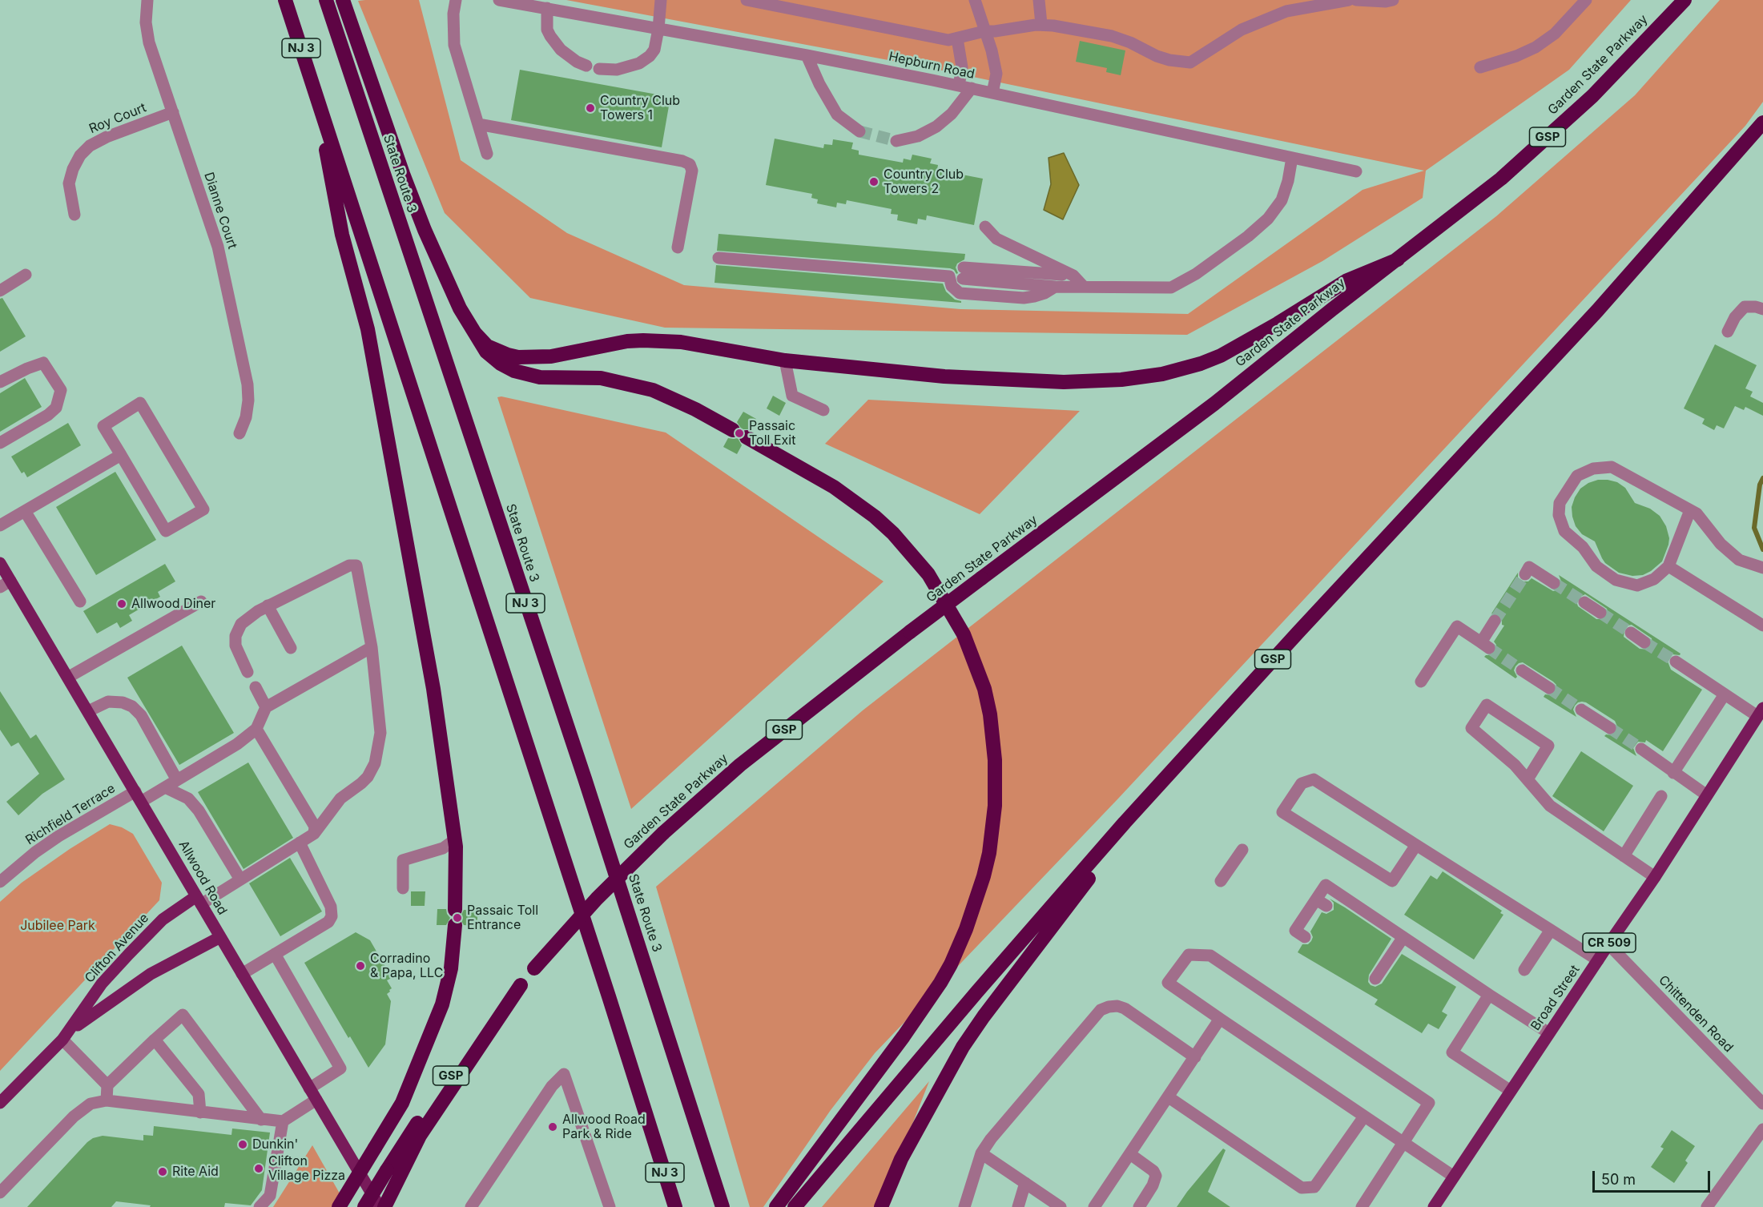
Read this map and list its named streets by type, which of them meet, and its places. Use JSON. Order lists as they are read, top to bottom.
{
  "streets": {
    "highway": [
      "NJ 3",
      "Garden State Parkway",
      "GSP",
      "State Route 3"
    ],
    "main road": [
      "Allwood Road",
      "CR 509",
      "Clifton Avenue",
      "Broad Street"
    ],
    "street": [
      "Hepburn Road",
      "Roy Court",
      "Dianne Court",
      "Richfield Terrace",
      "Chittenden Road"
    ]
  },
  "crossings": [
    ["Roy Court", "Dianne Court"],
    ["Richfield Terrace", "Allwood Road"],
    ["Allwood Road", "Clifton Avenue"],
    ["Broad Street", "Chittenden Road"]
  ],
  "parks": ["Jubilee Park"],
  "places": [
    "Country Club Towers 1",
    "Country Club Towers 2",
    "Passaic Toll Exit",
    "Allwood Diner",
    "Passaic Toll Entrance",
    "Corradino & Papa, LLC",
    "Allwood Road Park & Ride",
    "Dunkin'",
    "Clifton Village Pizza",
    "Rite Aid"
  ],
  "scale_bar": "50 m"
}
